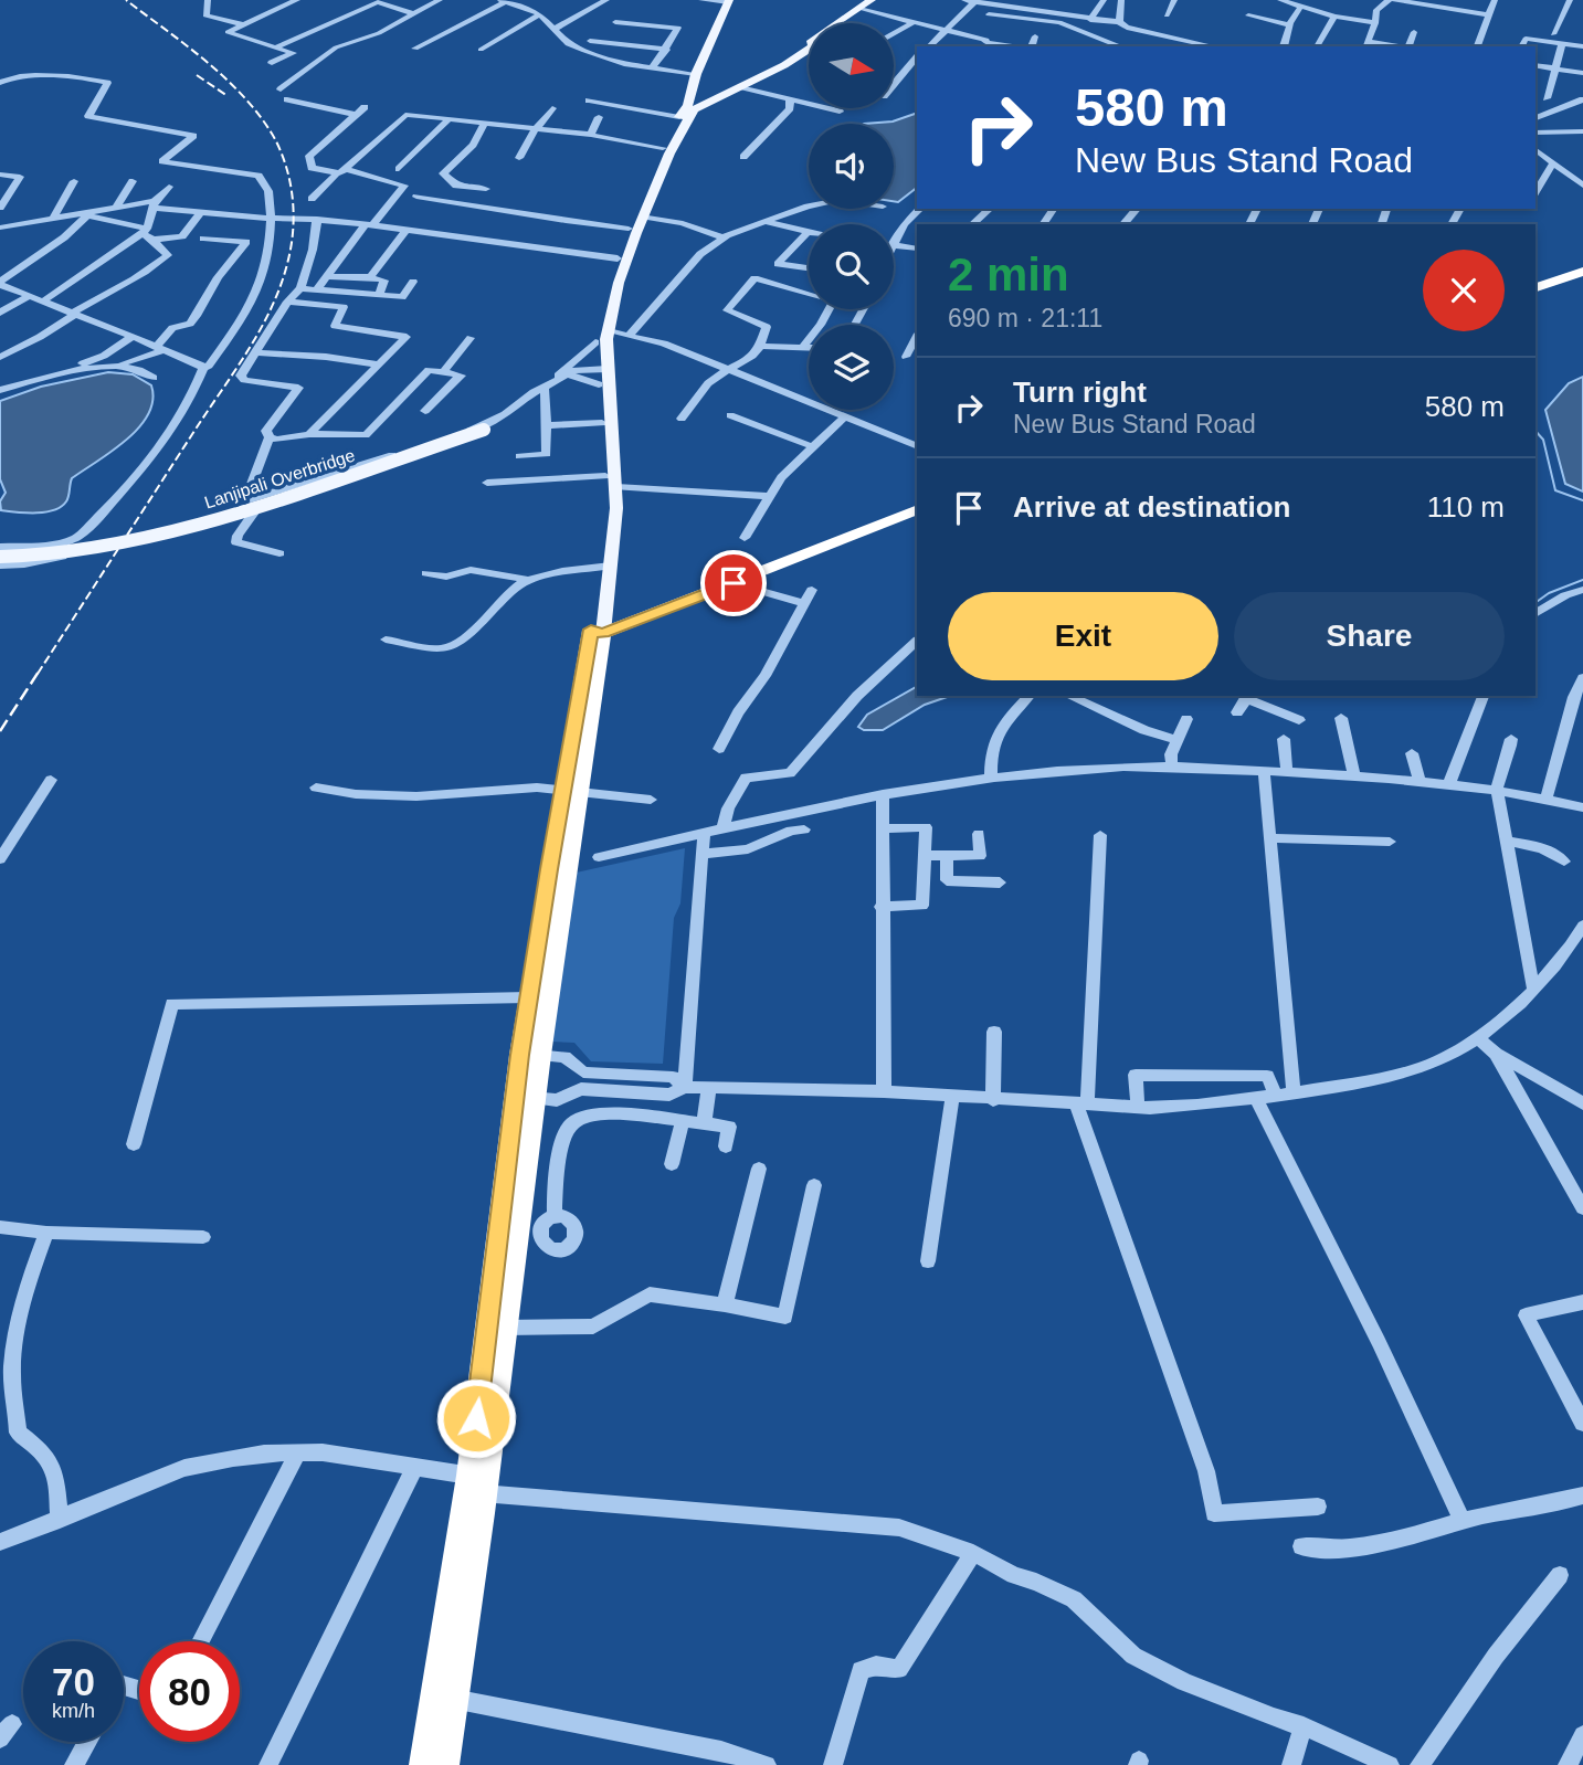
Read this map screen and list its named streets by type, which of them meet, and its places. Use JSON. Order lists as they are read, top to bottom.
{
  "streets": {
    "main road": ["Lanjipali Overbridge"]
  },
  "north": "right",
  "page": {
    "turn": ["580 m", "New Bus Stand Road"],
    "heading": ["2 min", "690 m · 21:11"],
    "list": [
      {
        "name": "Turn right",
        "note": "New Bus Stand Road",
        "value": "580 m"
      },
      {
        "name": "Arrive at destination",
        "value": "110 m"
      }
    ],
    "buttons": ["Exit", "Share"],
    "speed": "70 km/h",
    "limit": "80"
  }
}
